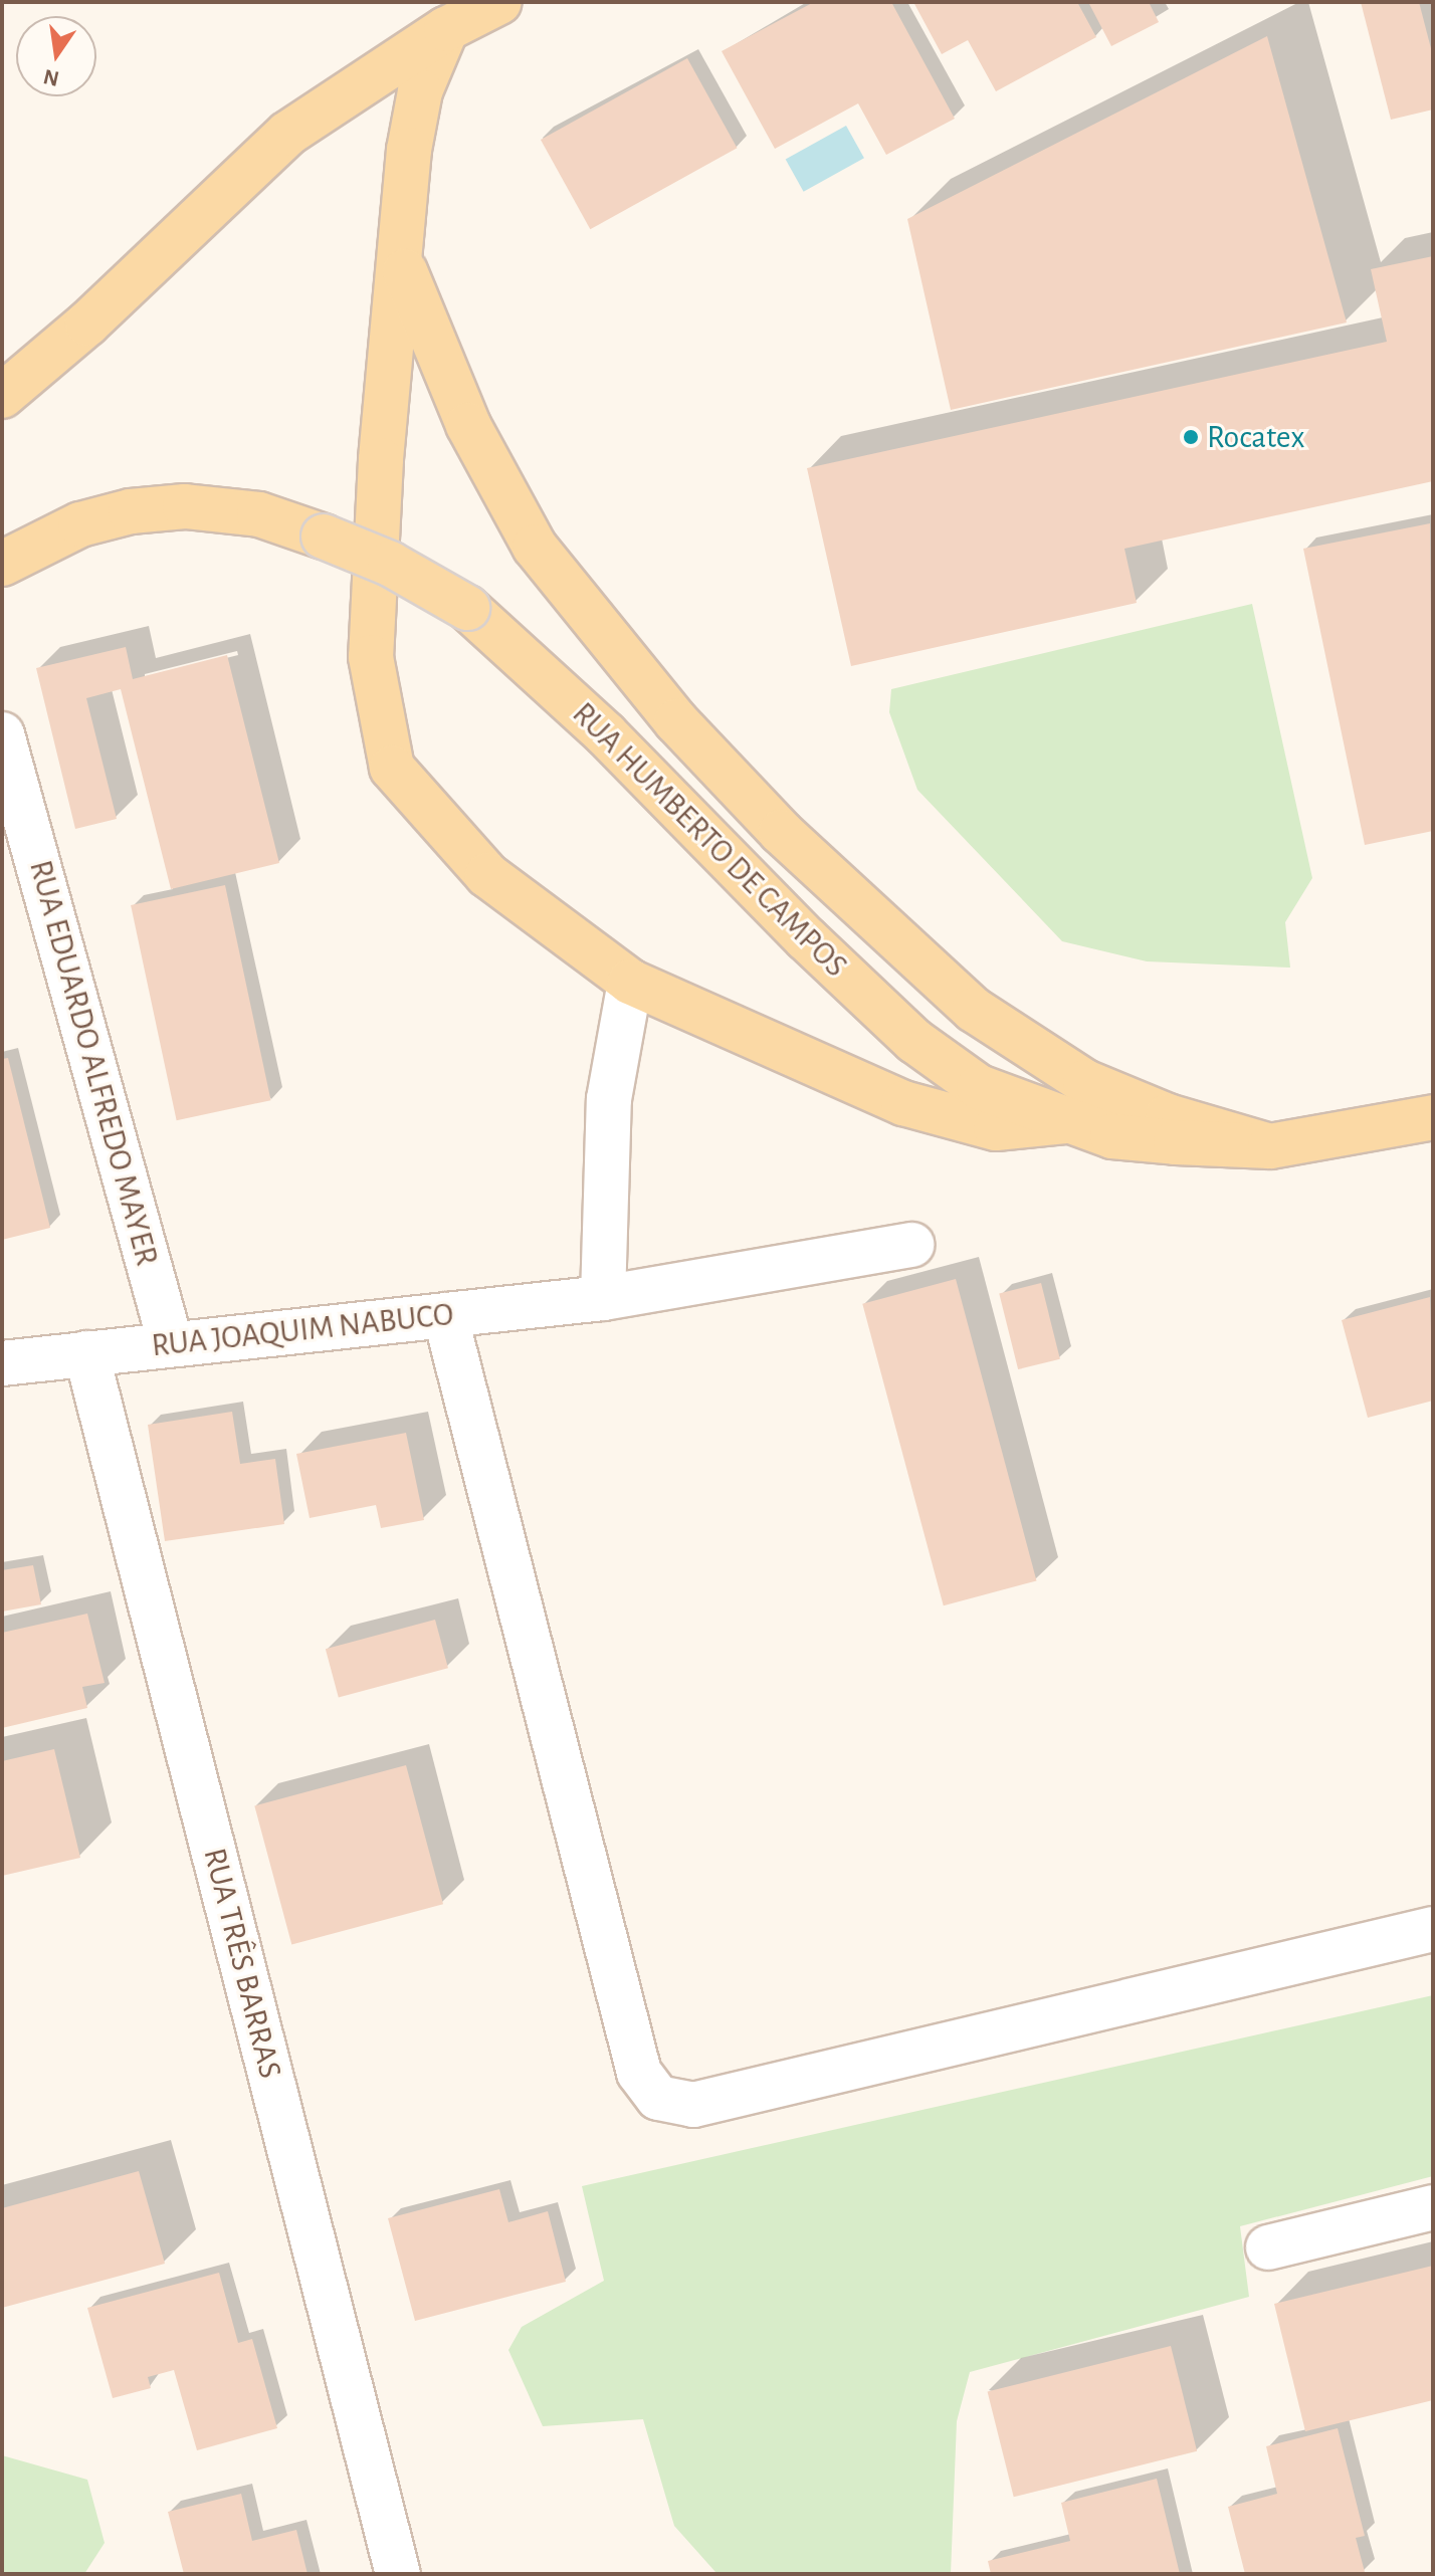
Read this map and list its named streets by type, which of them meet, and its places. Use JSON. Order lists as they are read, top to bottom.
{
  "streets": {
    "main road": ["RUA HUMBERTO DE CAMPOS"],
    "street": ["RUA EDUARDO ALFREDO MAYER", "RUA JOAQUIM NABUCO", "RUA TRÊS BARRAS"]
  },
  "crossings": [
    ["RUA EDUARDO ALFREDO MAYER", "RUA JOAQUIM NABUCO"],
    ["RUA JOAQUIM NABUCO", "RUA TRÊS BARRAS"]
  ],
  "places": ["Rocatex"],
  "north": "bottom"
}
